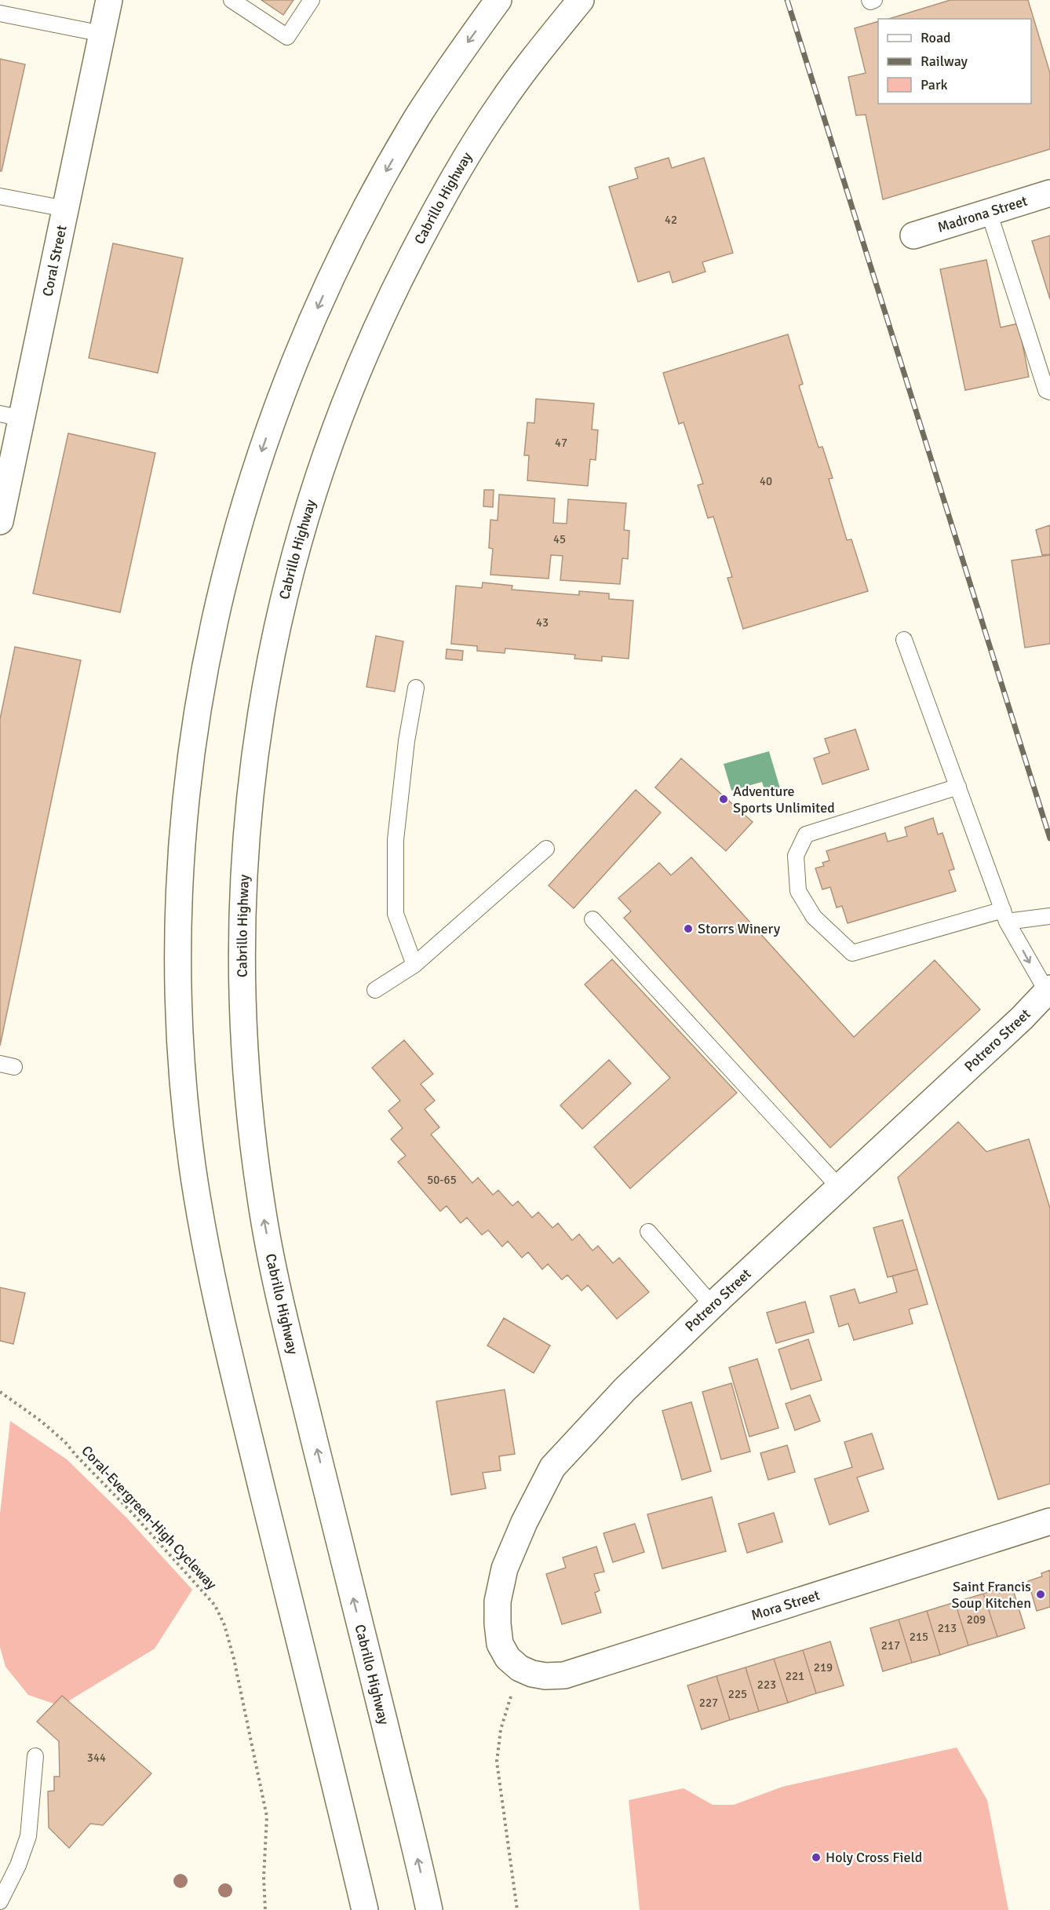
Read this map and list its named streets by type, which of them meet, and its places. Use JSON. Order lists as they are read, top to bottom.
{
  "streets": {
    "main road": [
      "Cabrillo Highway",
      "Madrona Street",
      "Coral Street",
      "Potrero Street",
      "Mora Street"
    ],
    "path": ["Coral-Evergreen-High Cycleway"]
  },
  "crossings": [
    ["Potrero Street", "Mora Street"]
  ],
  "places": [
    "Adventure Sports Unlimited",
    "Storrs Winery",
    "Saint Francis Soup Kitchen",
    "Holy Cross Field"
  ],
  "house_numbers": [
    "42",
    "47",
    "40",
    "45",
    "43",
    "50-65",
    "209",
    "213",
    "215",
    "217",
    "219",
    "221",
    "223",
    "225",
    "227",
    "344"
  ],
  "legend": ["Road", "Railway", "Park"]
}
